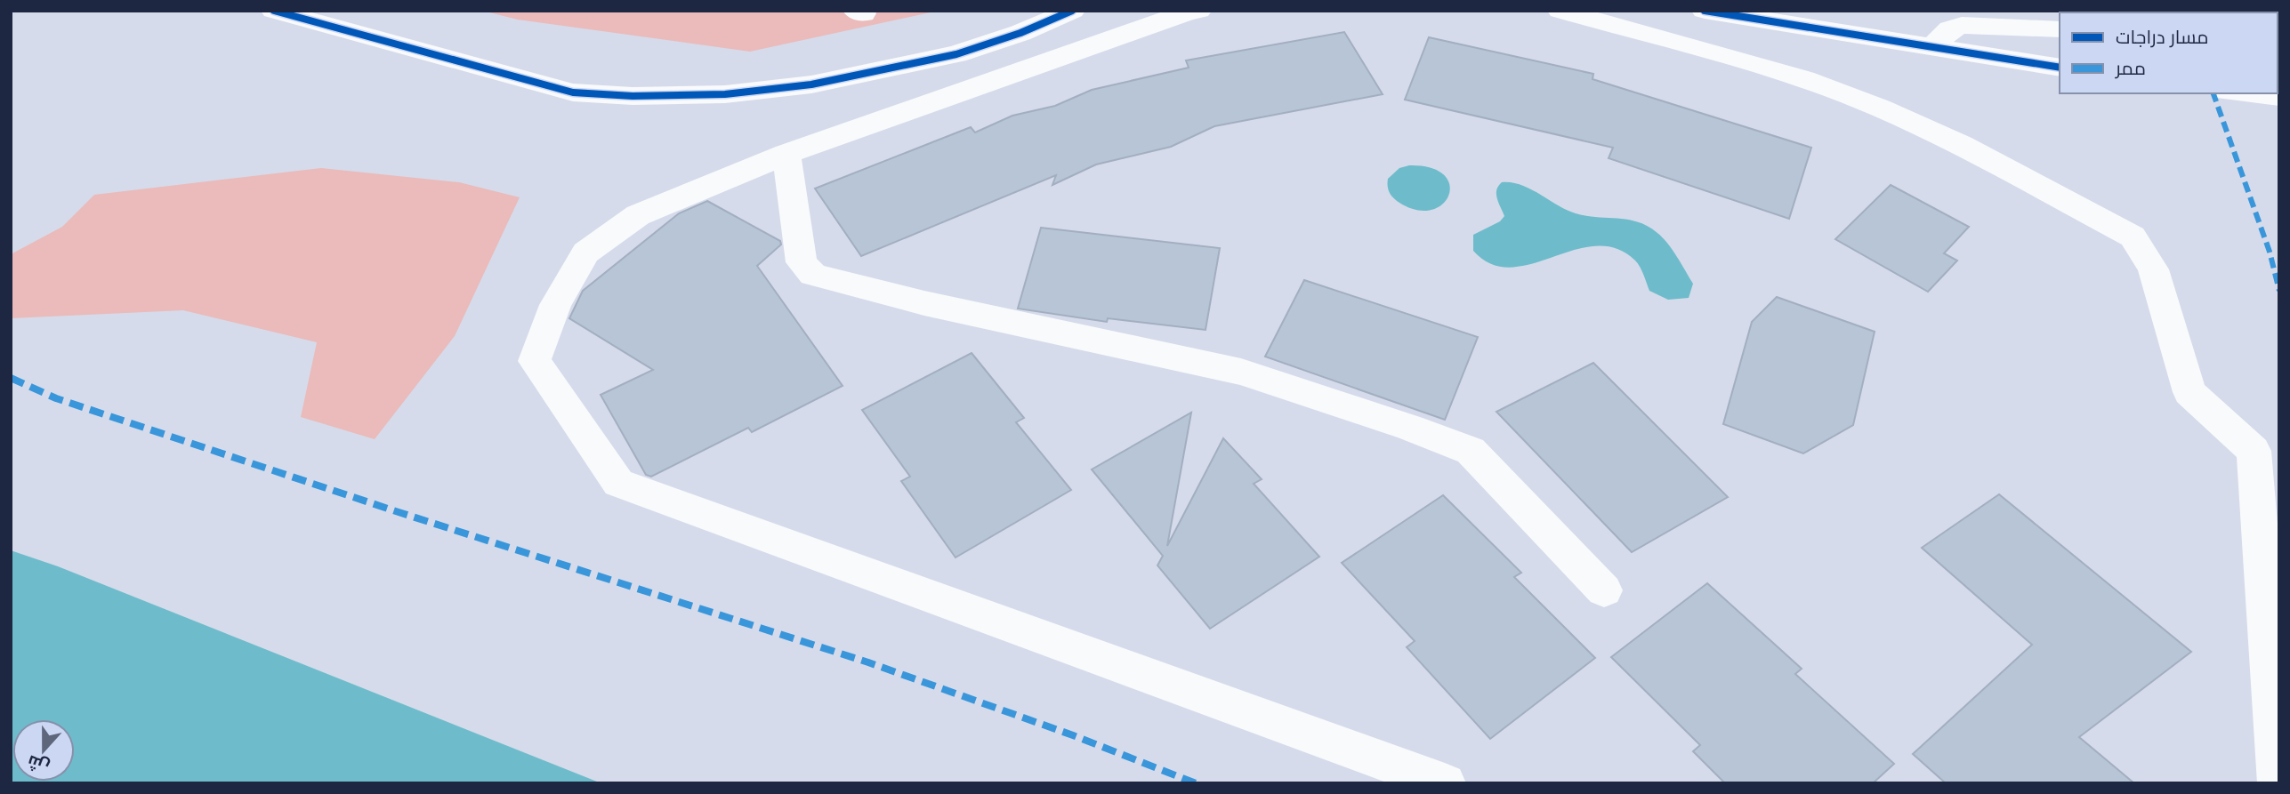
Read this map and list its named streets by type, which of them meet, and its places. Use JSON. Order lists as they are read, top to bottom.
{
  "legend": ["مسار دراجات", "ممر"],
  "north": "bottom"
}
